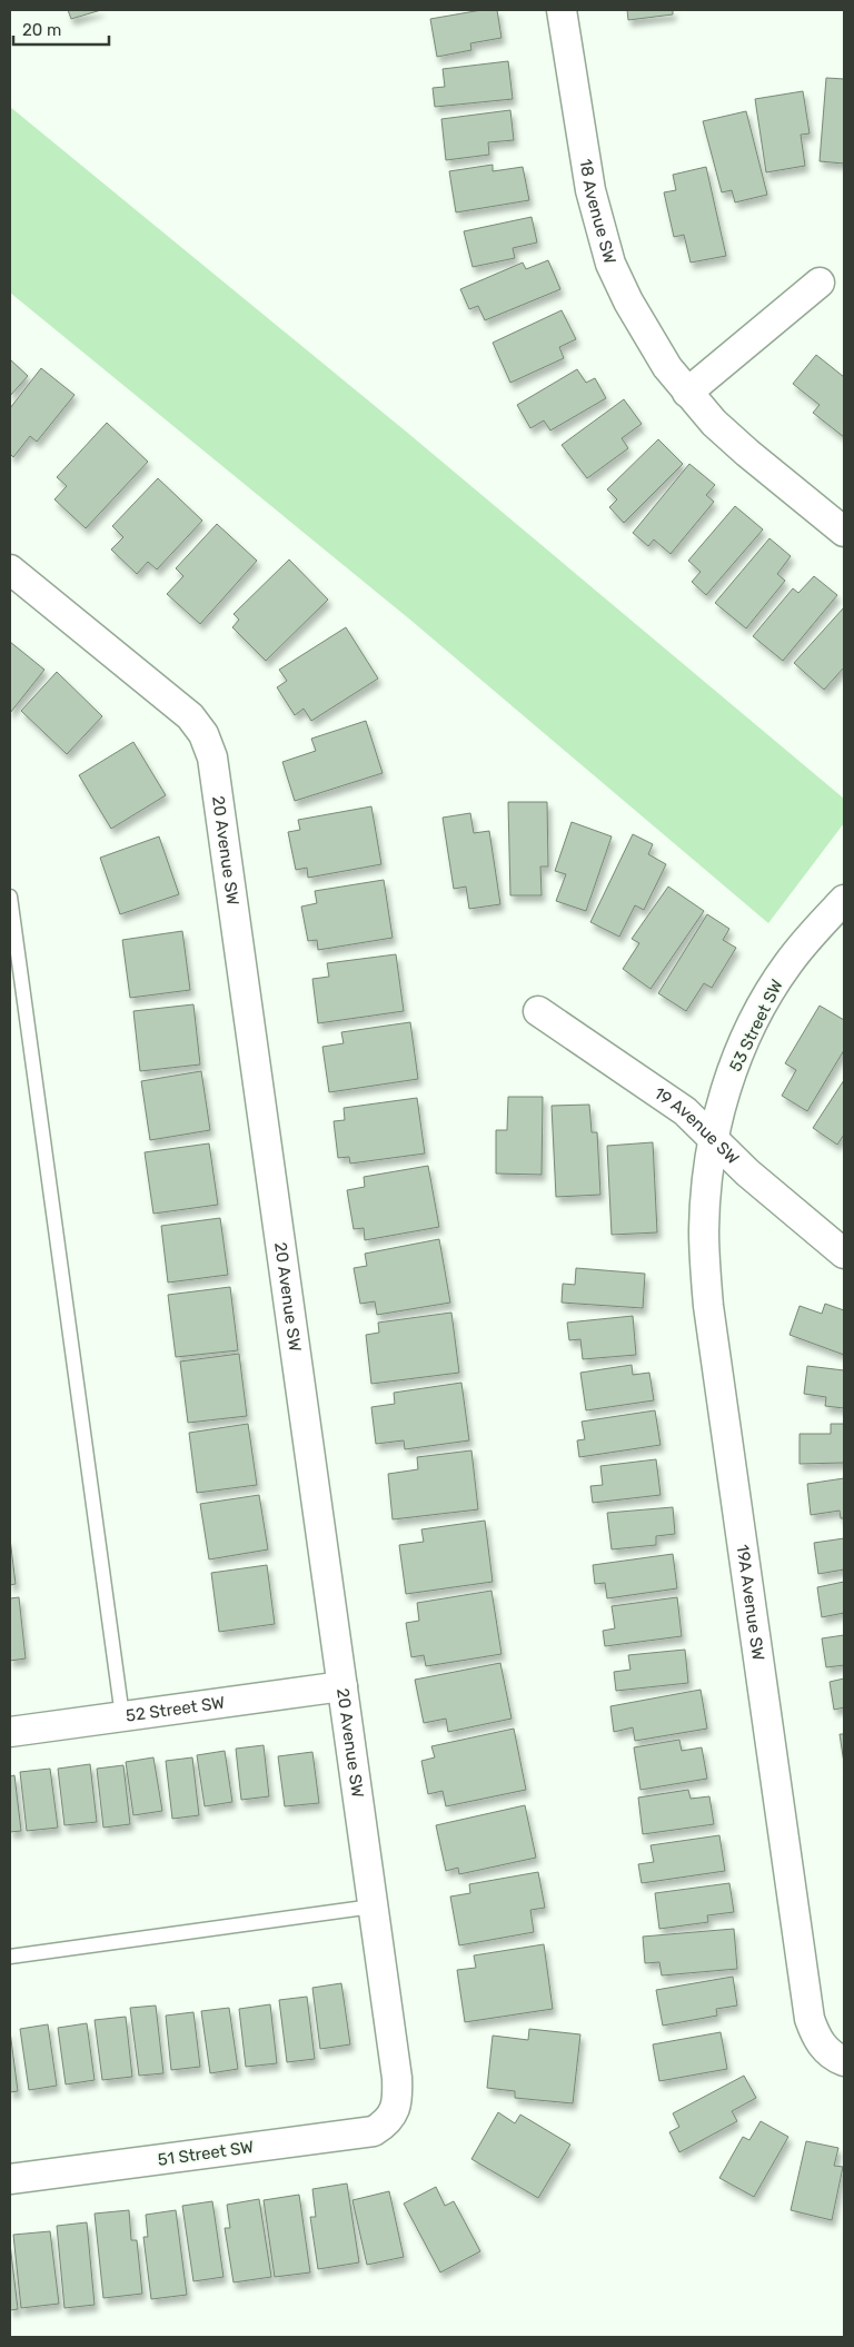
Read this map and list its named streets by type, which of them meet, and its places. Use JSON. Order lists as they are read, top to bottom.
{
  "streets": {
    "street": [
      "18 Avenue SW",
      "20 Avenue SW",
      "53 Street SW",
      "19 Avenue SW",
      "19A Avenue SW",
      "52 Street SW",
      "51 Street SW"
    ]
  },
  "crossings": [
    ["20 Avenue SW", "52 Street SW"],
    ["20 Avenue SW", "51 Street SW"],
    ["53 Street SW", "19 Avenue SW"],
    ["53 Street SW", "19A Avenue SW"],
    ["19 Avenue SW", "19A Avenue SW"]
  ],
  "scale_bar": "20 m"
}
